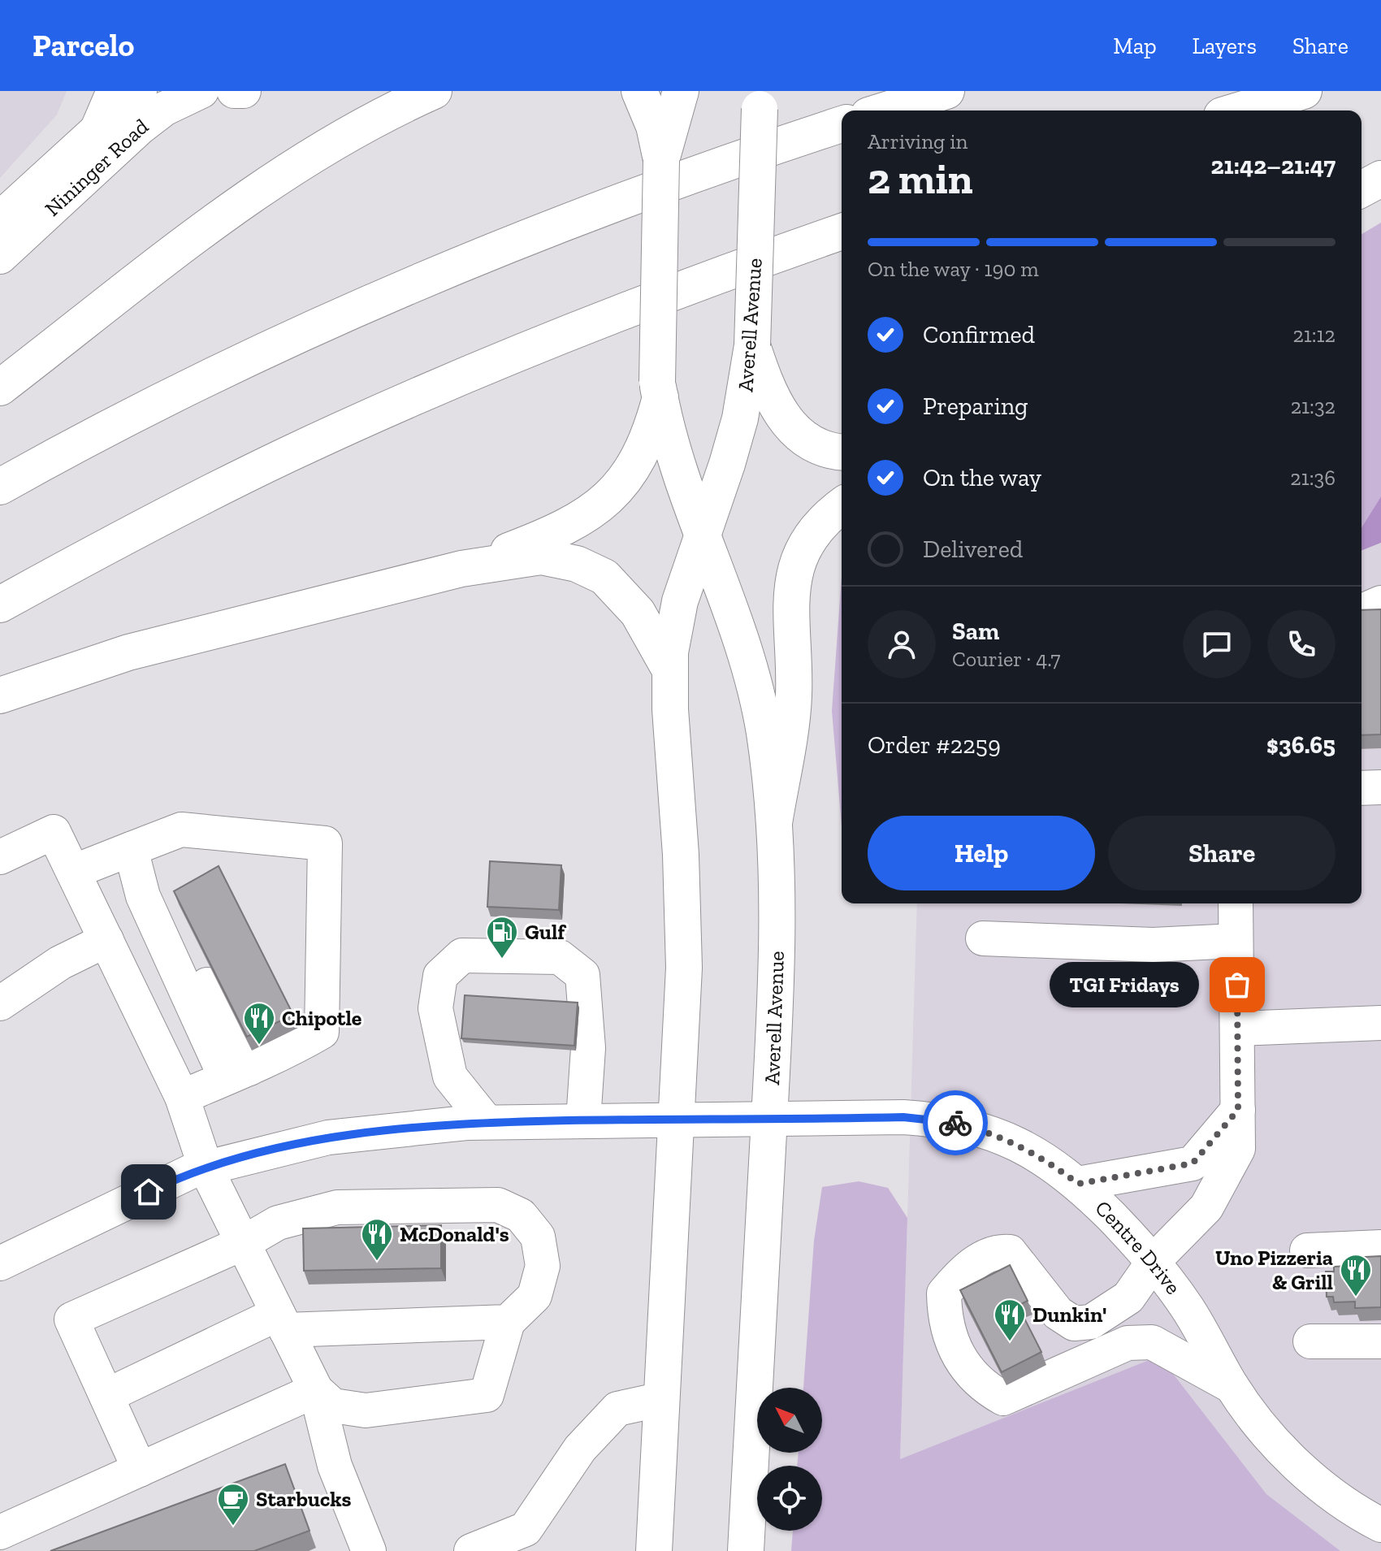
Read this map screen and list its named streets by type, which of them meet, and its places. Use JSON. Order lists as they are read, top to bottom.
{
  "streets": {
    "main road": ["Averell Avenue"],
    "street": ["Nininger Road", "Centre Drive"]
  },
  "crossings": [
    ["Averell Avenue", "Centre Drive"]
  ],
  "places": {
    "fuel station": ["Gulf"],
    "other": ["TGI Fridays"],
    "restaurant": [
      "Chipotle",
      "McDonald's",
      "Uno Pizzeria & Grill",
      "Dunkin'"
    ],
    "cafe": ["Starbucks"]
  },
  "north": "top left",
  "page": {
    "header": "Parcelo",
    "nav": ["Map", "Layers", "Share"],
    "heading": ["2 min", "Arriving in", "21:42–21:47"],
    "panel": [
      "Sam",
      "Courier · 4.7",
      "Order #2259",
      "$36.65"
    ],
    "bar": "On the way · 190 m",
    "list": [
      ["Confirmed", "21:12"],
      ["Preparing", "21:32"],
      ["On the way", "21:36"],
      "Delivered"
    ],
    "buttons": ["Help", "Share"],
    "bubble": "TGI Fridays"
  }
}
